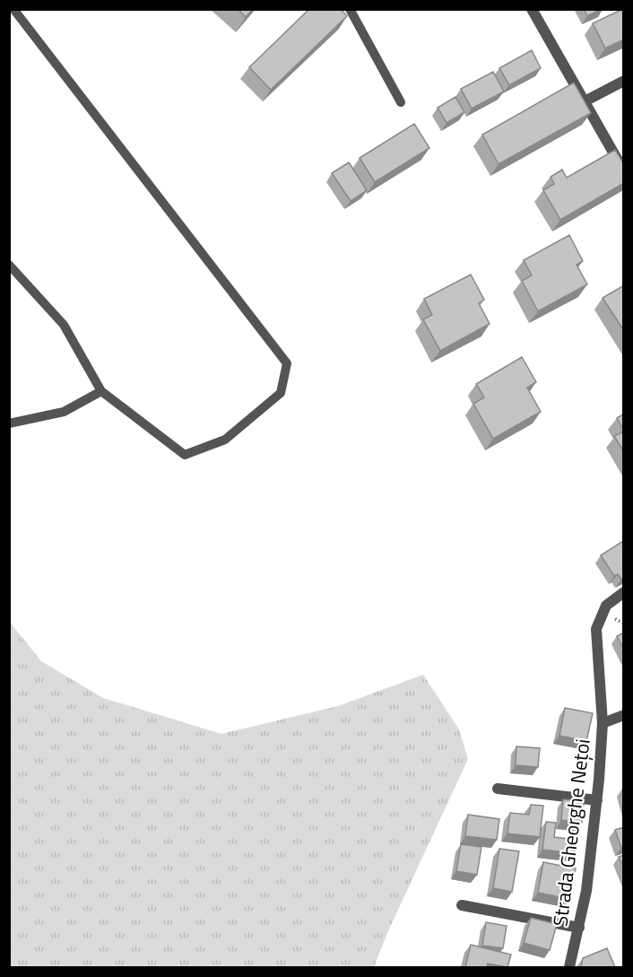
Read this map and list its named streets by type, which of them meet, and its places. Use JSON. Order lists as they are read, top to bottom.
{
  "streets": {
    "street": ["Strada Gheorghe Nețoi"]
  }
}
